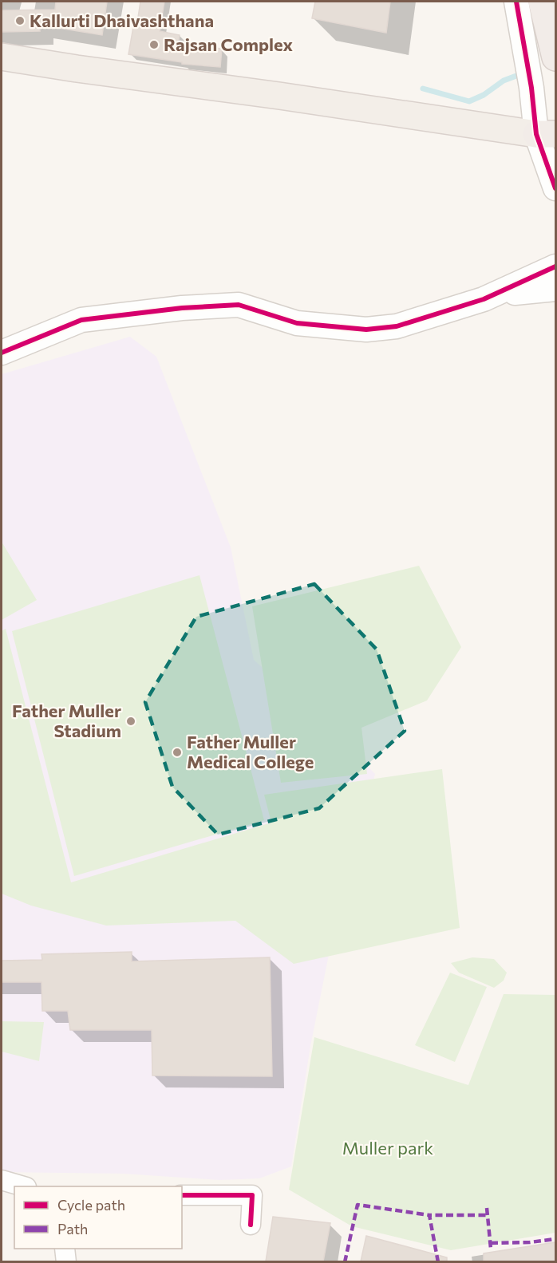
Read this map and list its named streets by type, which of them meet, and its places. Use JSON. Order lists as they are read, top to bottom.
{
  "parks": ["Muller park"],
  "places": [
    "Kallurti Dhaivashthana",
    "Rajsan Complex",
    "Father Muller Stadium",
    "Father Muller Medical College"
  ],
  "legend": ["Cycle path", "Path"]
}
